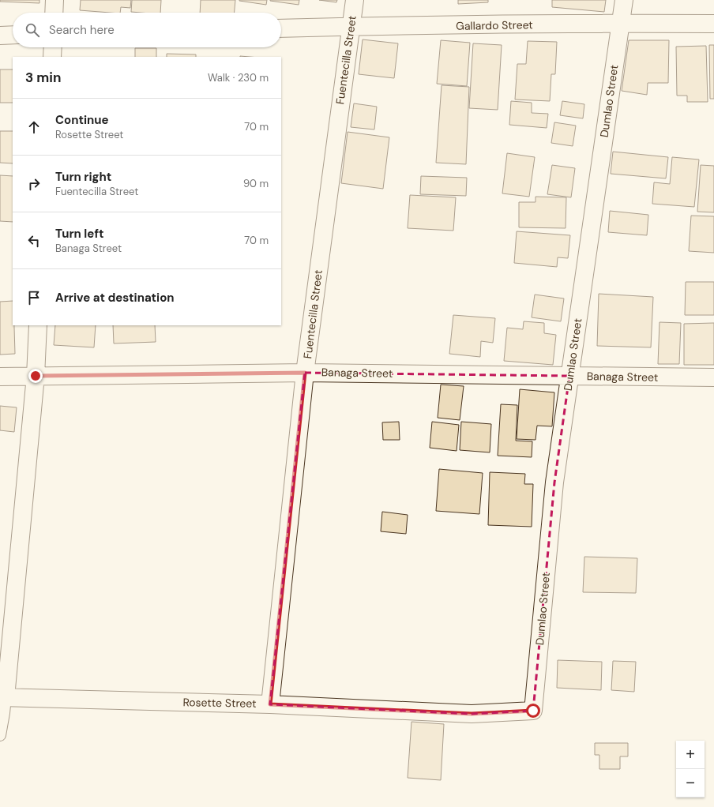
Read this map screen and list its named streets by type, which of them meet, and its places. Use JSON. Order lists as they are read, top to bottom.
{
  "streets": {
    "street": [
      "Gallardo Street",
      "Fuentecilla Street",
      "Dumlao Street",
      "Banaga Street",
      "Rosette Street"
    ]
  },
  "crossings": [
    ["Gallardo Street", "Fuentecilla Street"],
    ["Gallardo Street", "Dumlao Street"],
    ["Fuentecilla Street", "Banaga Street"],
    ["Fuentecilla Street", "Rosette Street"],
    ["Dumlao Street", "Banaga Street"],
    ["Dumlao Street", "Rosette Street"]
  ],
  "page": {
    "search": "Search here",
    "heading": ["3 min", "Walk · 230 m"],
    "list": [
      ["Continue", "Rosette Street", "70 m"],
      ["Turn right", "Fuentecilla Street", "90 m"],
      ["Turn left", "Banaga Street", "70 m"],
      "Arrive at destination"
    ],
    "map_buttons": ["+", "−"]
  }
}
